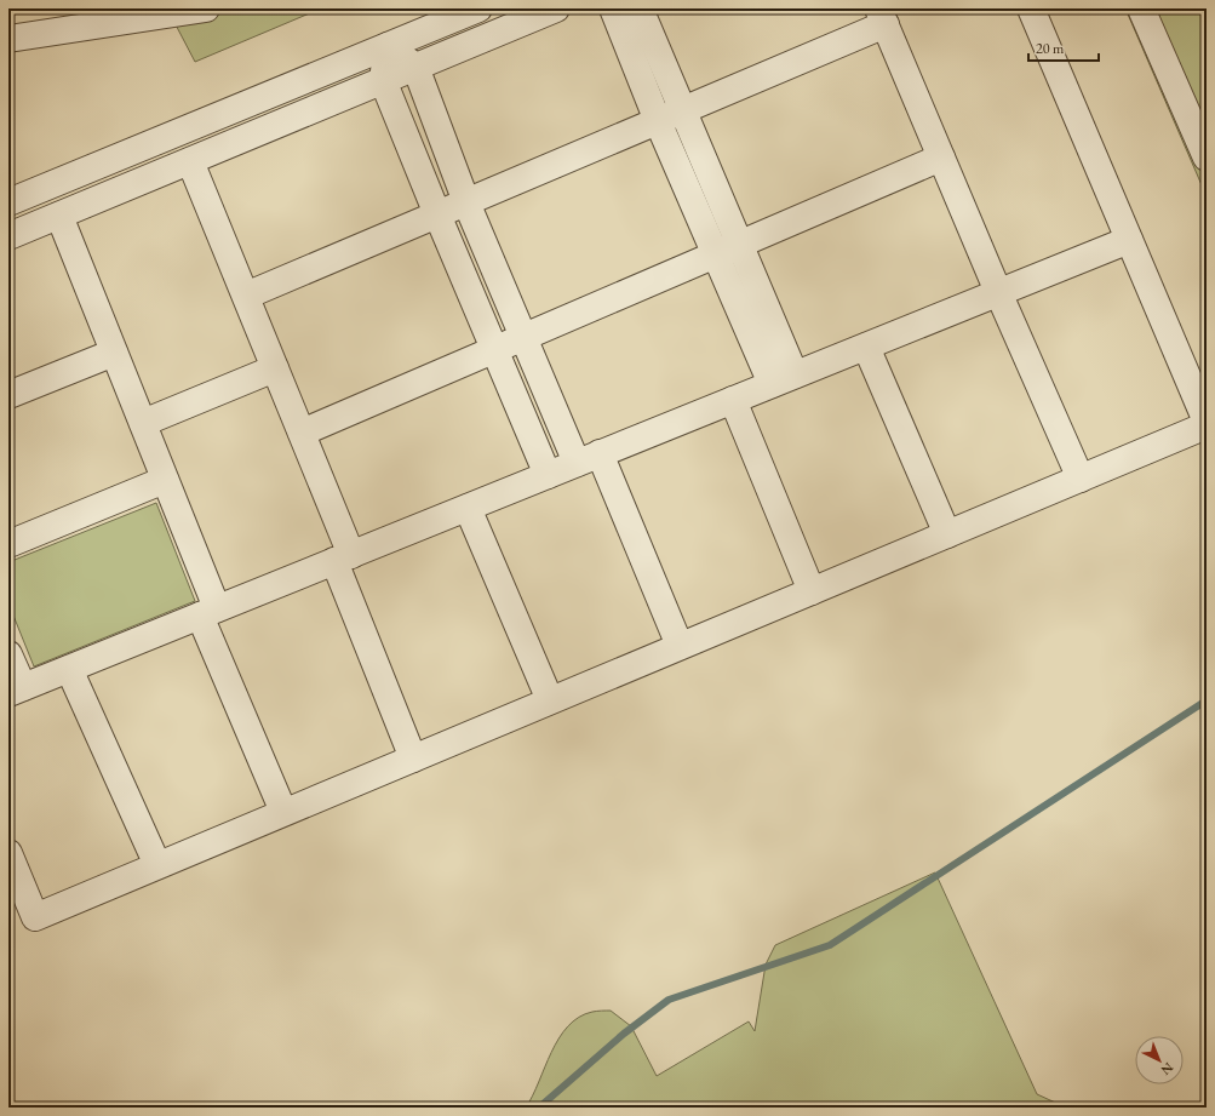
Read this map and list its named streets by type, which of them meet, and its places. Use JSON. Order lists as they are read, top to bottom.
{
  "scale_bar": "20 m",
  "north": "bottom right"
}
